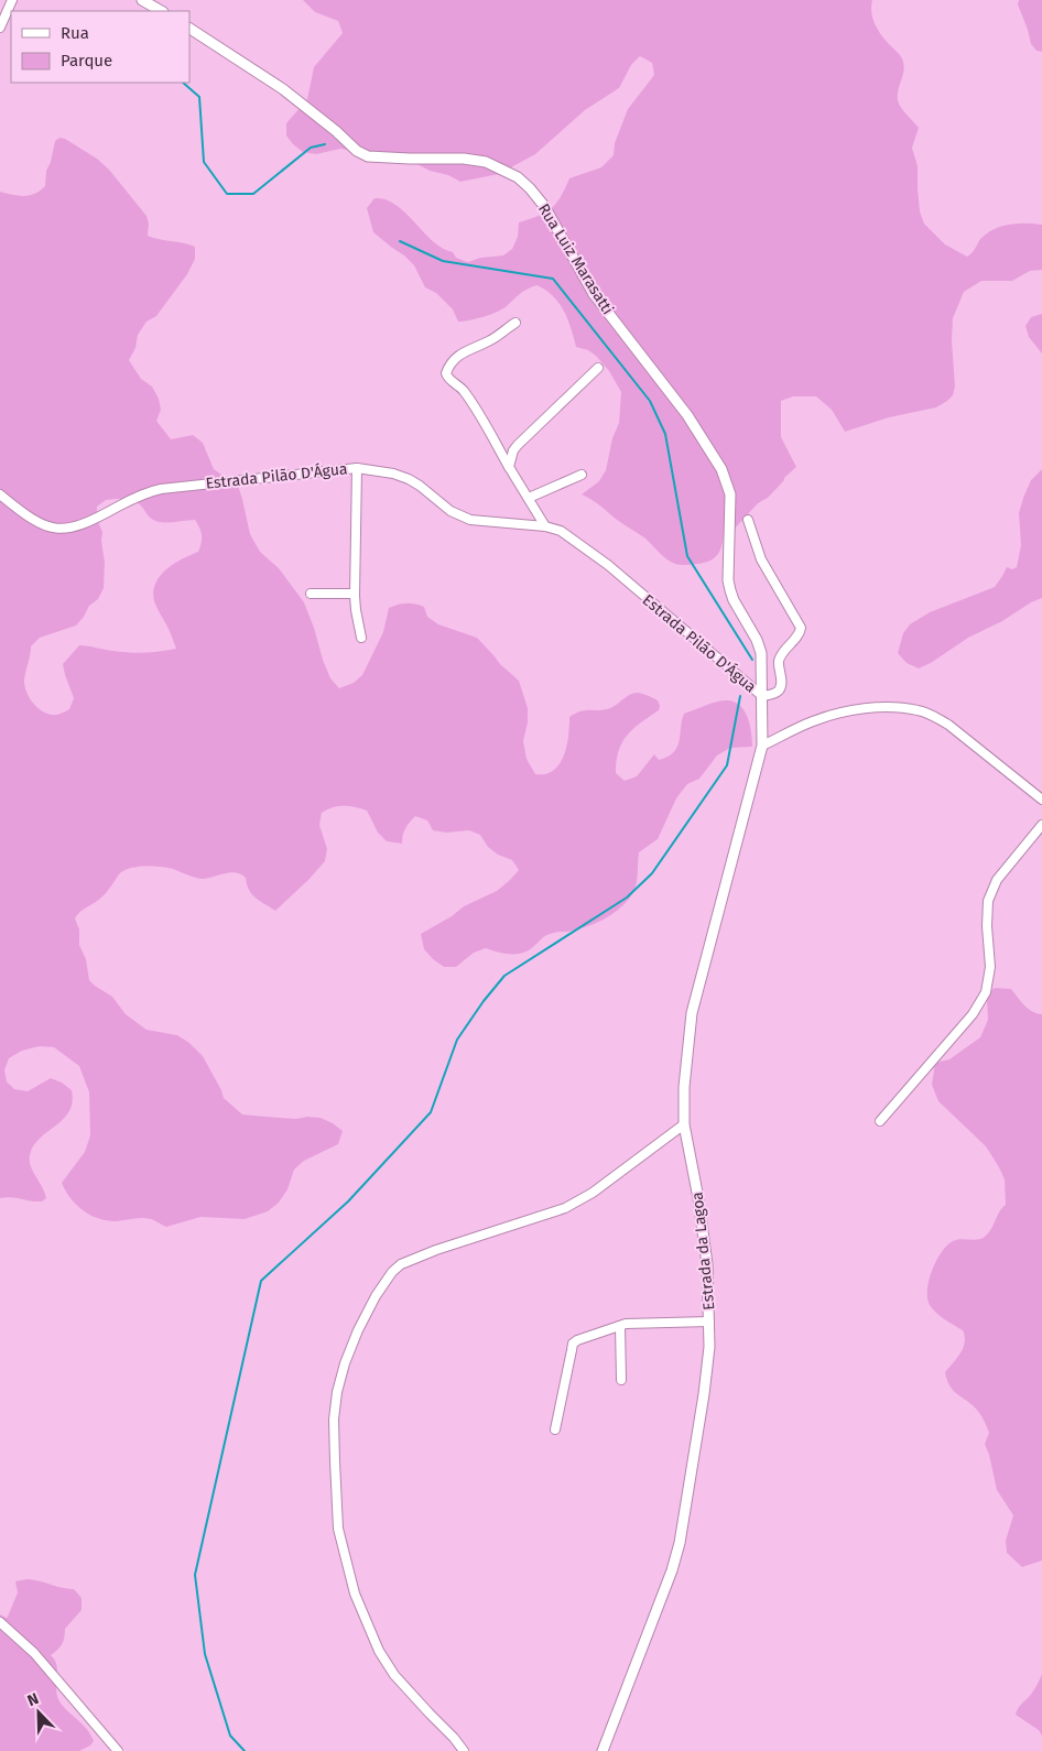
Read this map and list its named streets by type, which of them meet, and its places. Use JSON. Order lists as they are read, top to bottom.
{
  "streets": {
    "street": ["Rua Luiz Marasatti", "Estrada Pilão D'Água", "Estrada da Lagoa"]
  },
  "crossings": [
    ["Rua Luiz Marasatti", "Estrada Pilão D'Água"],
    ["Rua Luiz Marasatti", "Estrada da Lagoa"]
  ],
  "legend": ["Rua", "Parque"],
  "north": "top left"
}
